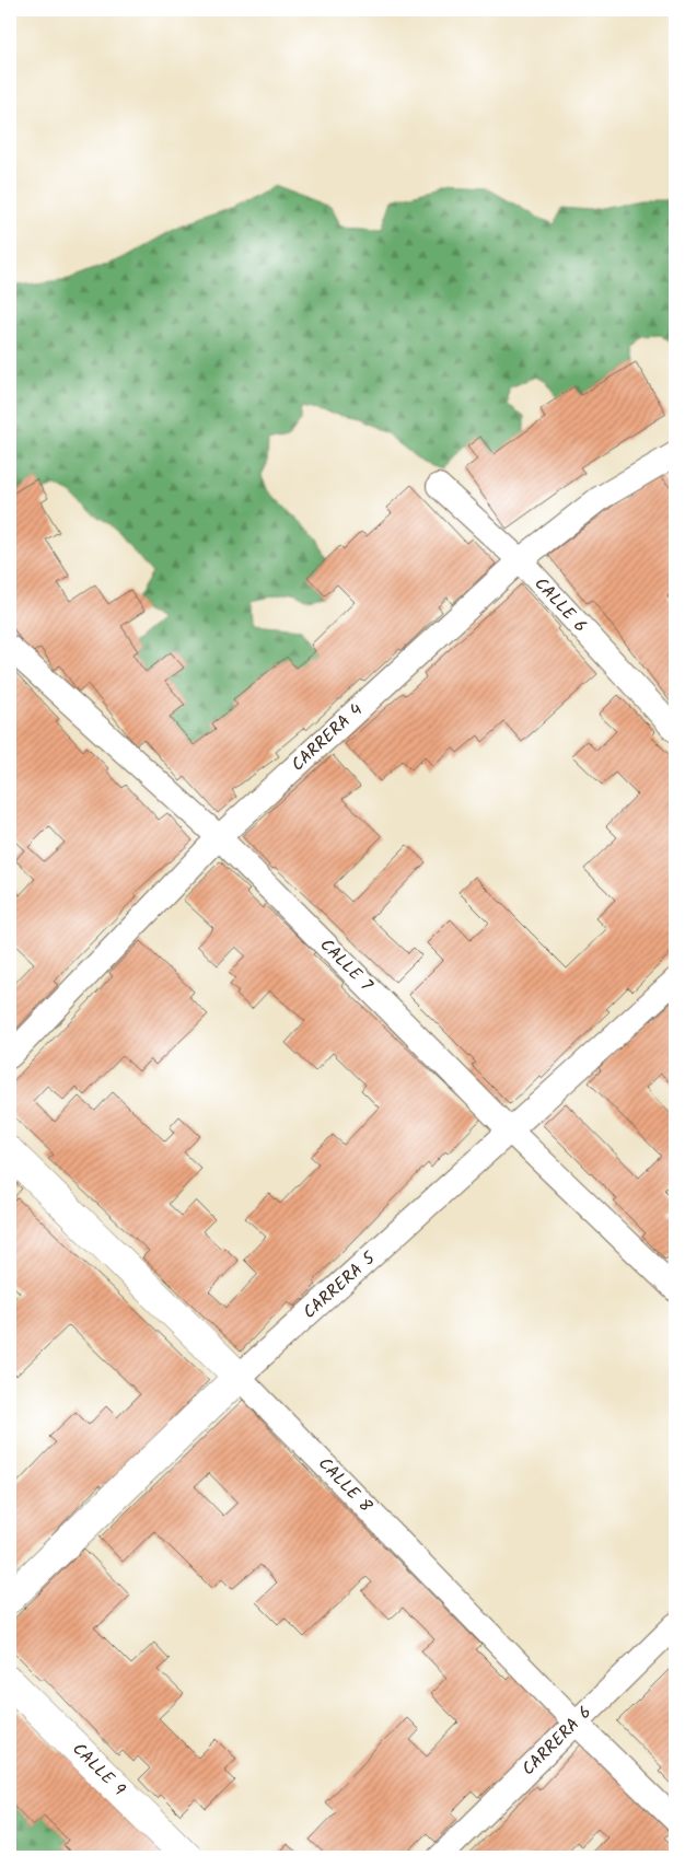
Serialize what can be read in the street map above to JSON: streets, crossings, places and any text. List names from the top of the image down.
{
  "streets": {
    "street": [
      "CALLE 6",
      "CARRERA 4",
      "CALLE 7",
      "CARRERA 5",
      "CALLE 8",
      "CARRERA 6",
      "CALLE 9"
    ]
  },
  "crossings": [
    ["CALLE 6", "CARRERA 4"],
    ["CARRERA 4", "CALLE 7"],
    ["CALLE 7", "CARRERA 5"],
    ["CARRERA 5", "CALLE 8"],
    ["CALLE 8", "CARRERA 6"]
  ]
}
